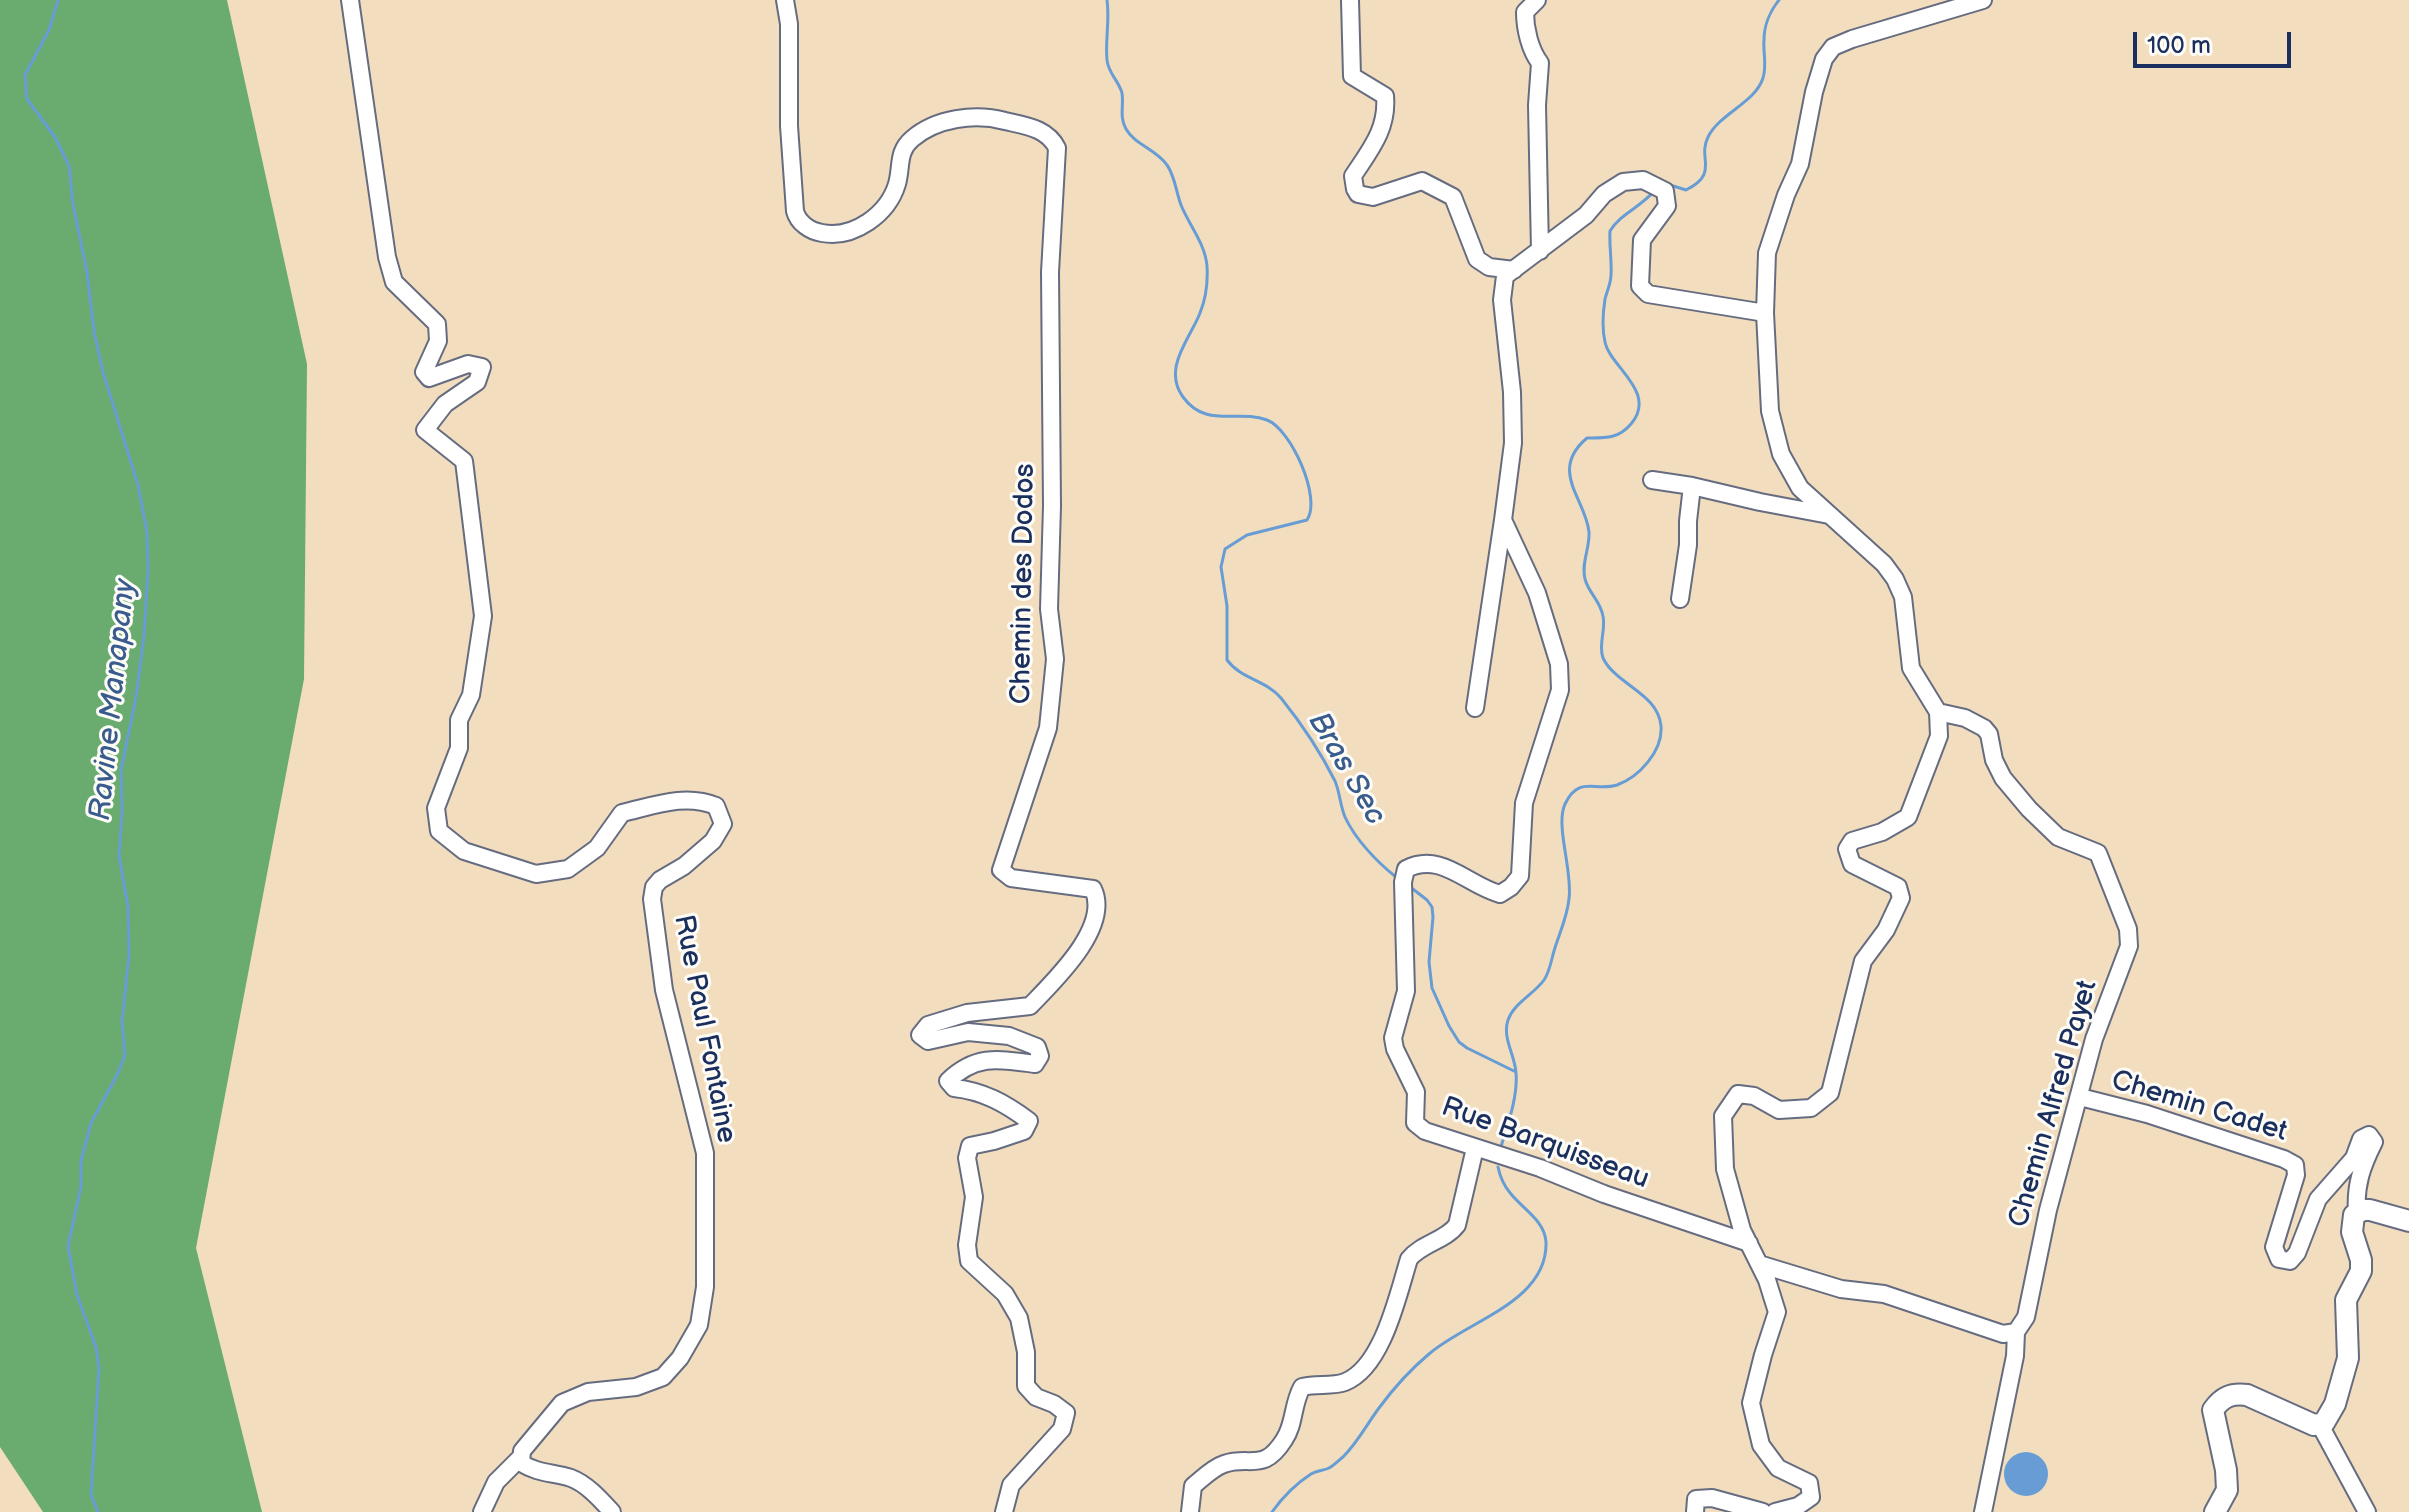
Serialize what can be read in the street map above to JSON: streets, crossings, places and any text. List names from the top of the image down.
{
  "streets": {
    "street": [
      "Chemin des Dodos",
      "Rue Paul Fontaine",
      "Chemin Alfred Payet",
      "Chemin Cadet",
      "Rue Barquisseau"
    ]
  },
  "crossings": [
    ["Chemin Alfred Payet", "Chemin Cadet"]
  ],
  "water": ["Ravine Manapany", "Bras Sec"],
  "scale_bar": "100 m"
}
